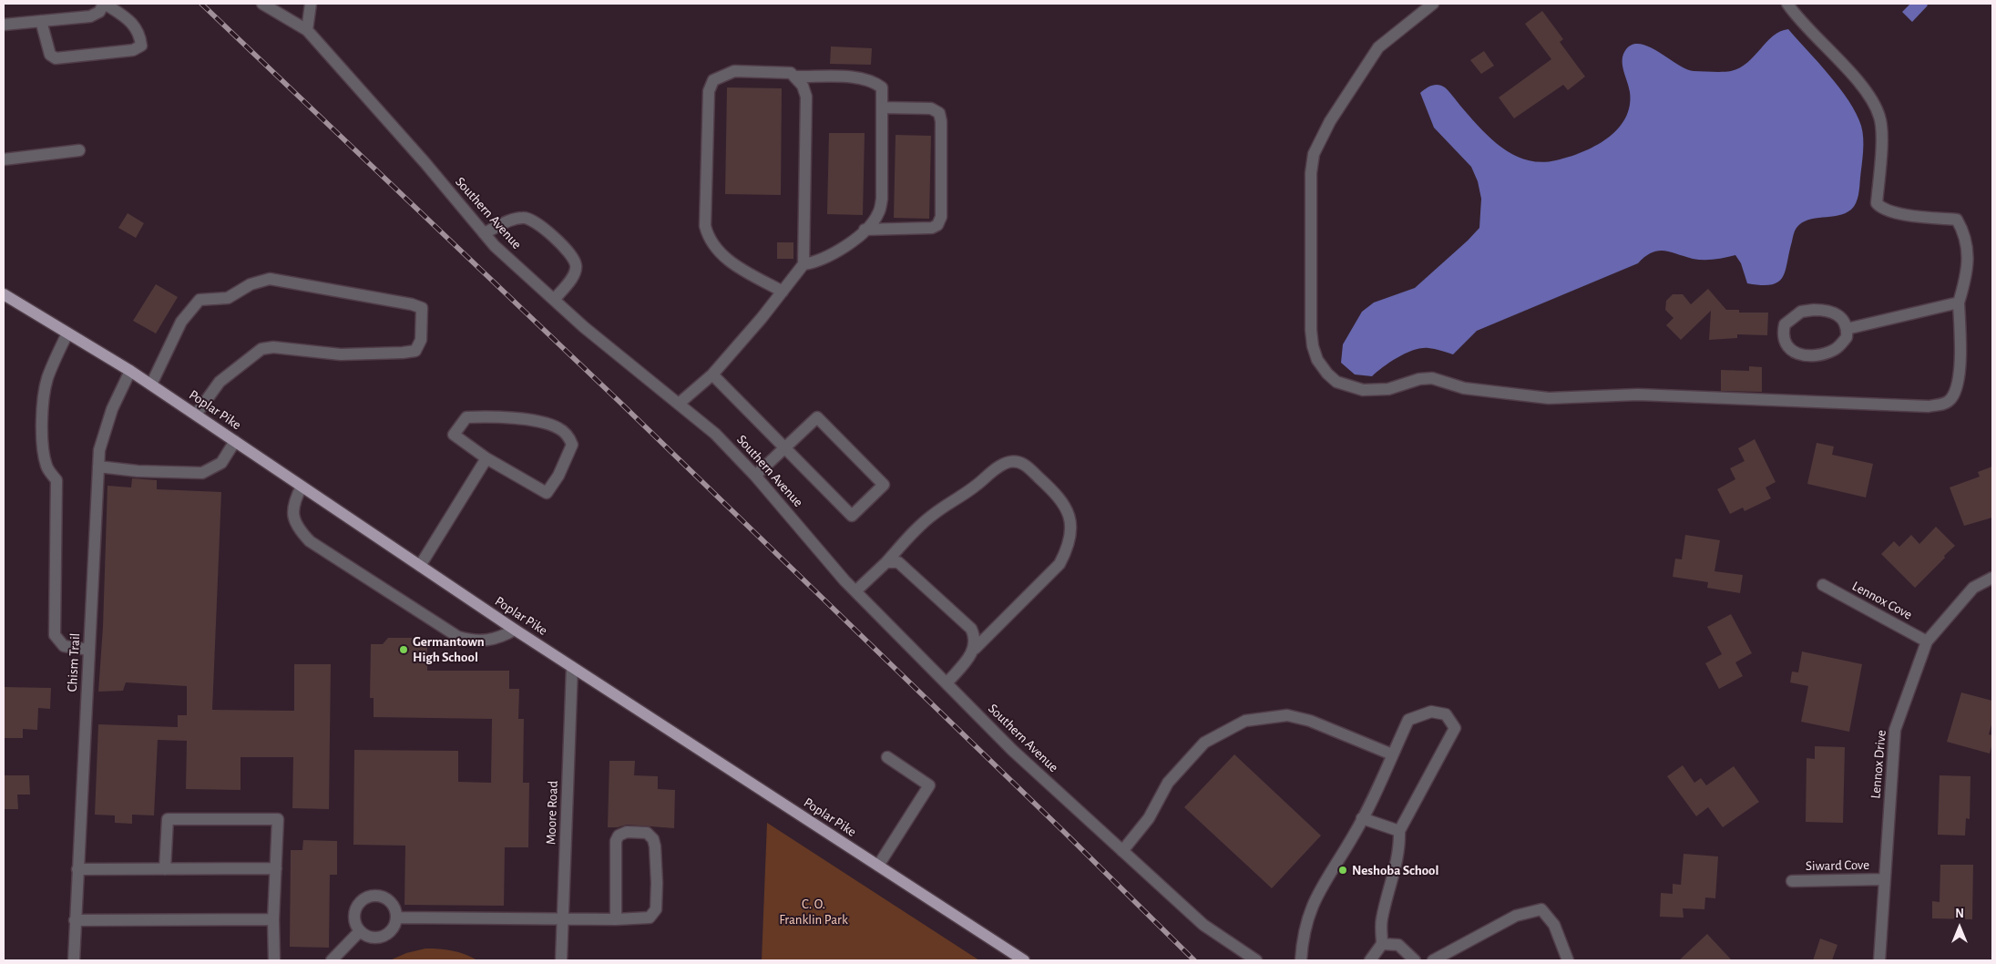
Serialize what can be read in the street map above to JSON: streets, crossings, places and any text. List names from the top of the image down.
{
  "streets": {
    "main road": ["Poplar Pike"],
    "street": [
      "Southern Avenue",
      "Lennox Cove",
      "Chism Trail",
      "Lennox Drive",
      "Moore Road",
      "Siward Cove"
    ]
  },
  "crossings": [
    ["Poplar Pike", "Chism Trail"],
    ["Poplar Pike", "Moore Road"],
    ["Lennox Cove", "Lennox Drive"],
    ["Lennox Drive", "Siward Cove"]
  ],
  "parks": ["C. O. Franklin Park"],
  "places": ["Germantown High School", "Neshoba School"],
  "north": "top"
}
